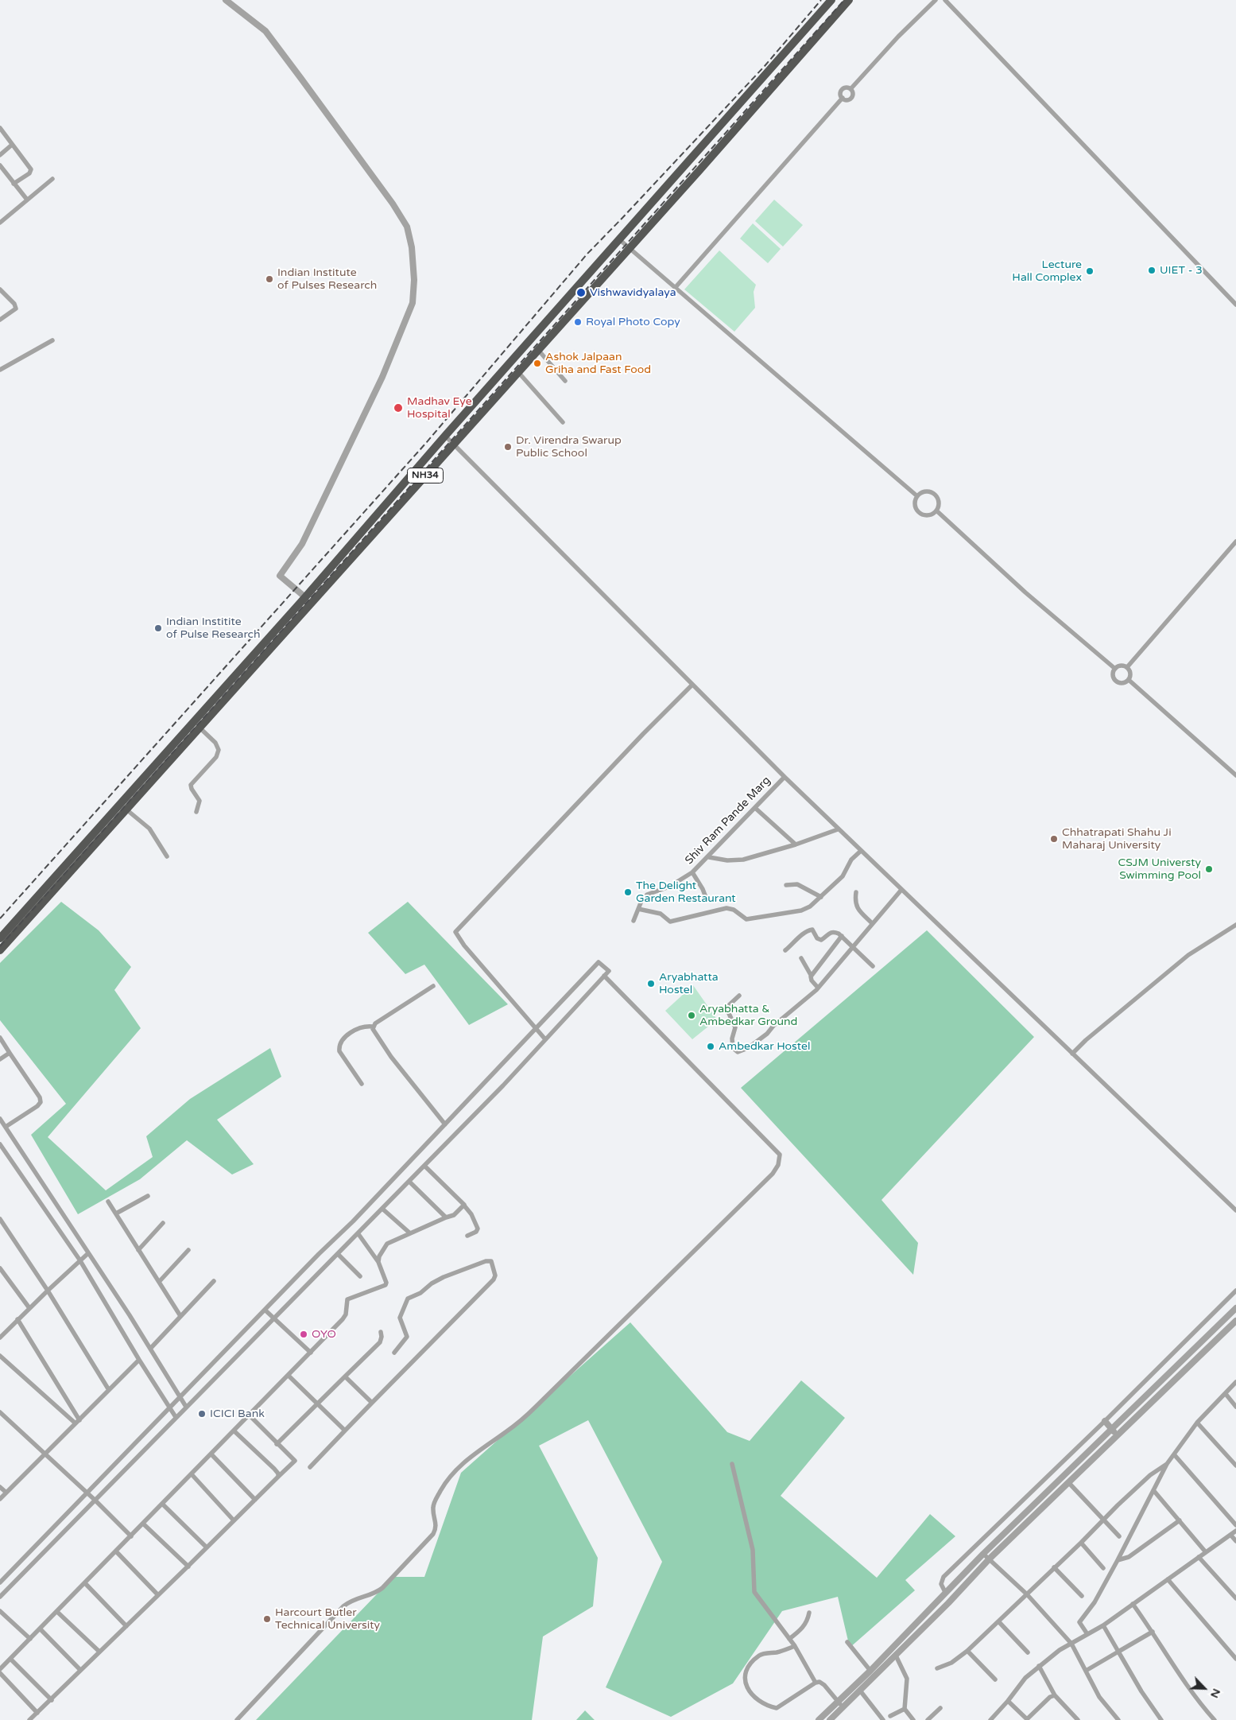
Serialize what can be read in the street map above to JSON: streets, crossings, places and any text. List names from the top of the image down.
{
  "streets": {
    "highway": ["NH34"],
    "street": ["Shiv Ram Pande Marg"]
  },
  "places": [
    "UIET - 3",
    "Lecture Hall Complex",
    "Indian Institute of Pulses Research",
    "Vishwavidyalaya",
    "Royal Photo Copy",
    "Ashok Jalpaan Griha and Fast Food",
    "Madhav Eye Hospital",
    "Dr. Virendra Swarup Public School",
    "Indian Institite of Pulse Research",
    "Chhatrapati Shahu Ji Maharaj University",
    "CSJM Universty Swimming Pool",
    "The Delight Garden Restaurant",
    "Aryabhatta Hostel",
    "Aryabhatta & Ambedkar Ground",
    "Ambedkar Hostel",
    "OYO",
    "ICICI Bank",
    "Harcourt Butler Technical University"
  ],
  "north": "bottom right"
}
